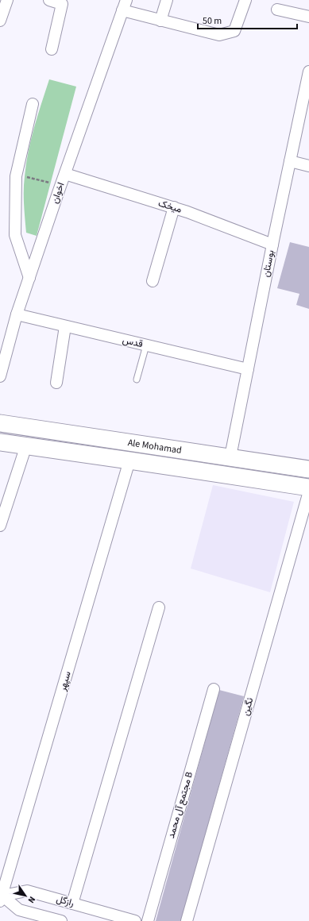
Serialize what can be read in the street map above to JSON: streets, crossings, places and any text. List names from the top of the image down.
{
  "streets": {
    "main road": ["Ale Mohamad"],
    "street": [
      "اخوان",
      "میخک",
      "بوستان",
      "قدس",
      "سپهر",
      "نگین",
      "مجتمع آل محمد B",
      "رازگل"
    ]
  },
  "crossings": [
    ["اخوان", "میخک"],
    ["اخوان", "قدس"],
    ["میخک", "بوستان"],
    ["بوستان", "قدس"],
    ["بوستان", "Ale Mohamad"],
    ["Ale Mohamad", "سپهر"],
    ["سپهر", "رازگل"]
  ],
  "scale_bar": "50 m",
  "north": "bottom right"
}
